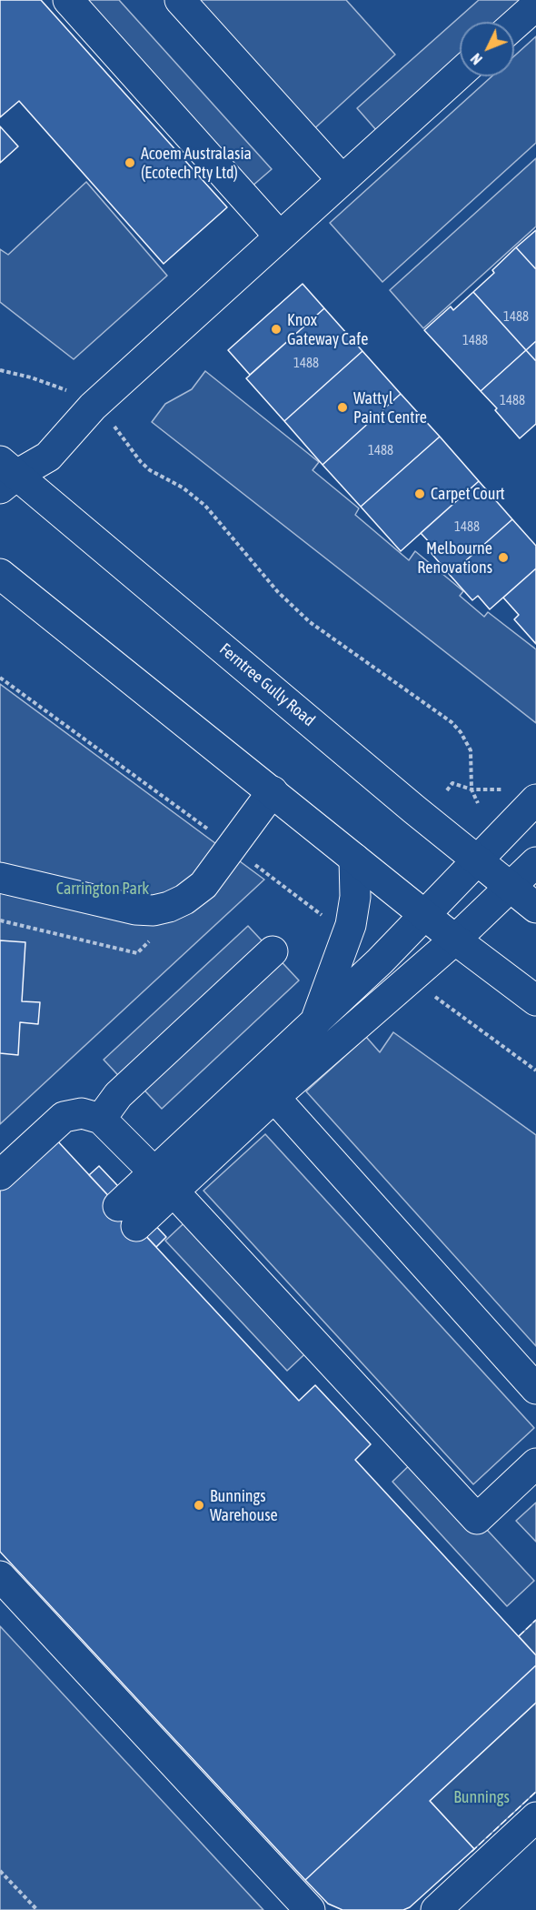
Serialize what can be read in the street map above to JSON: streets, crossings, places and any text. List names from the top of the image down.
{
  "streets": {
    "main road": ["Ferntree Gully Road"]
  },
  "parks": ["Carrington Park", "Bunnings"],
  "places": [
    "Acoem Australasia (Ecotech Pty Ltd)",
    "Knox Gateway Cafe",
    "Wattyl Paint Centre",
    "Carpet Court",
    "Melbourne Renovations",
    "Bunnings Warehouse"
  ],
  "house_numbers": [
    "1488",
    "1488",
    "1488",
    "1488",
    "1488",
    "1488"
  ],
  "north": "bottom left"
}
